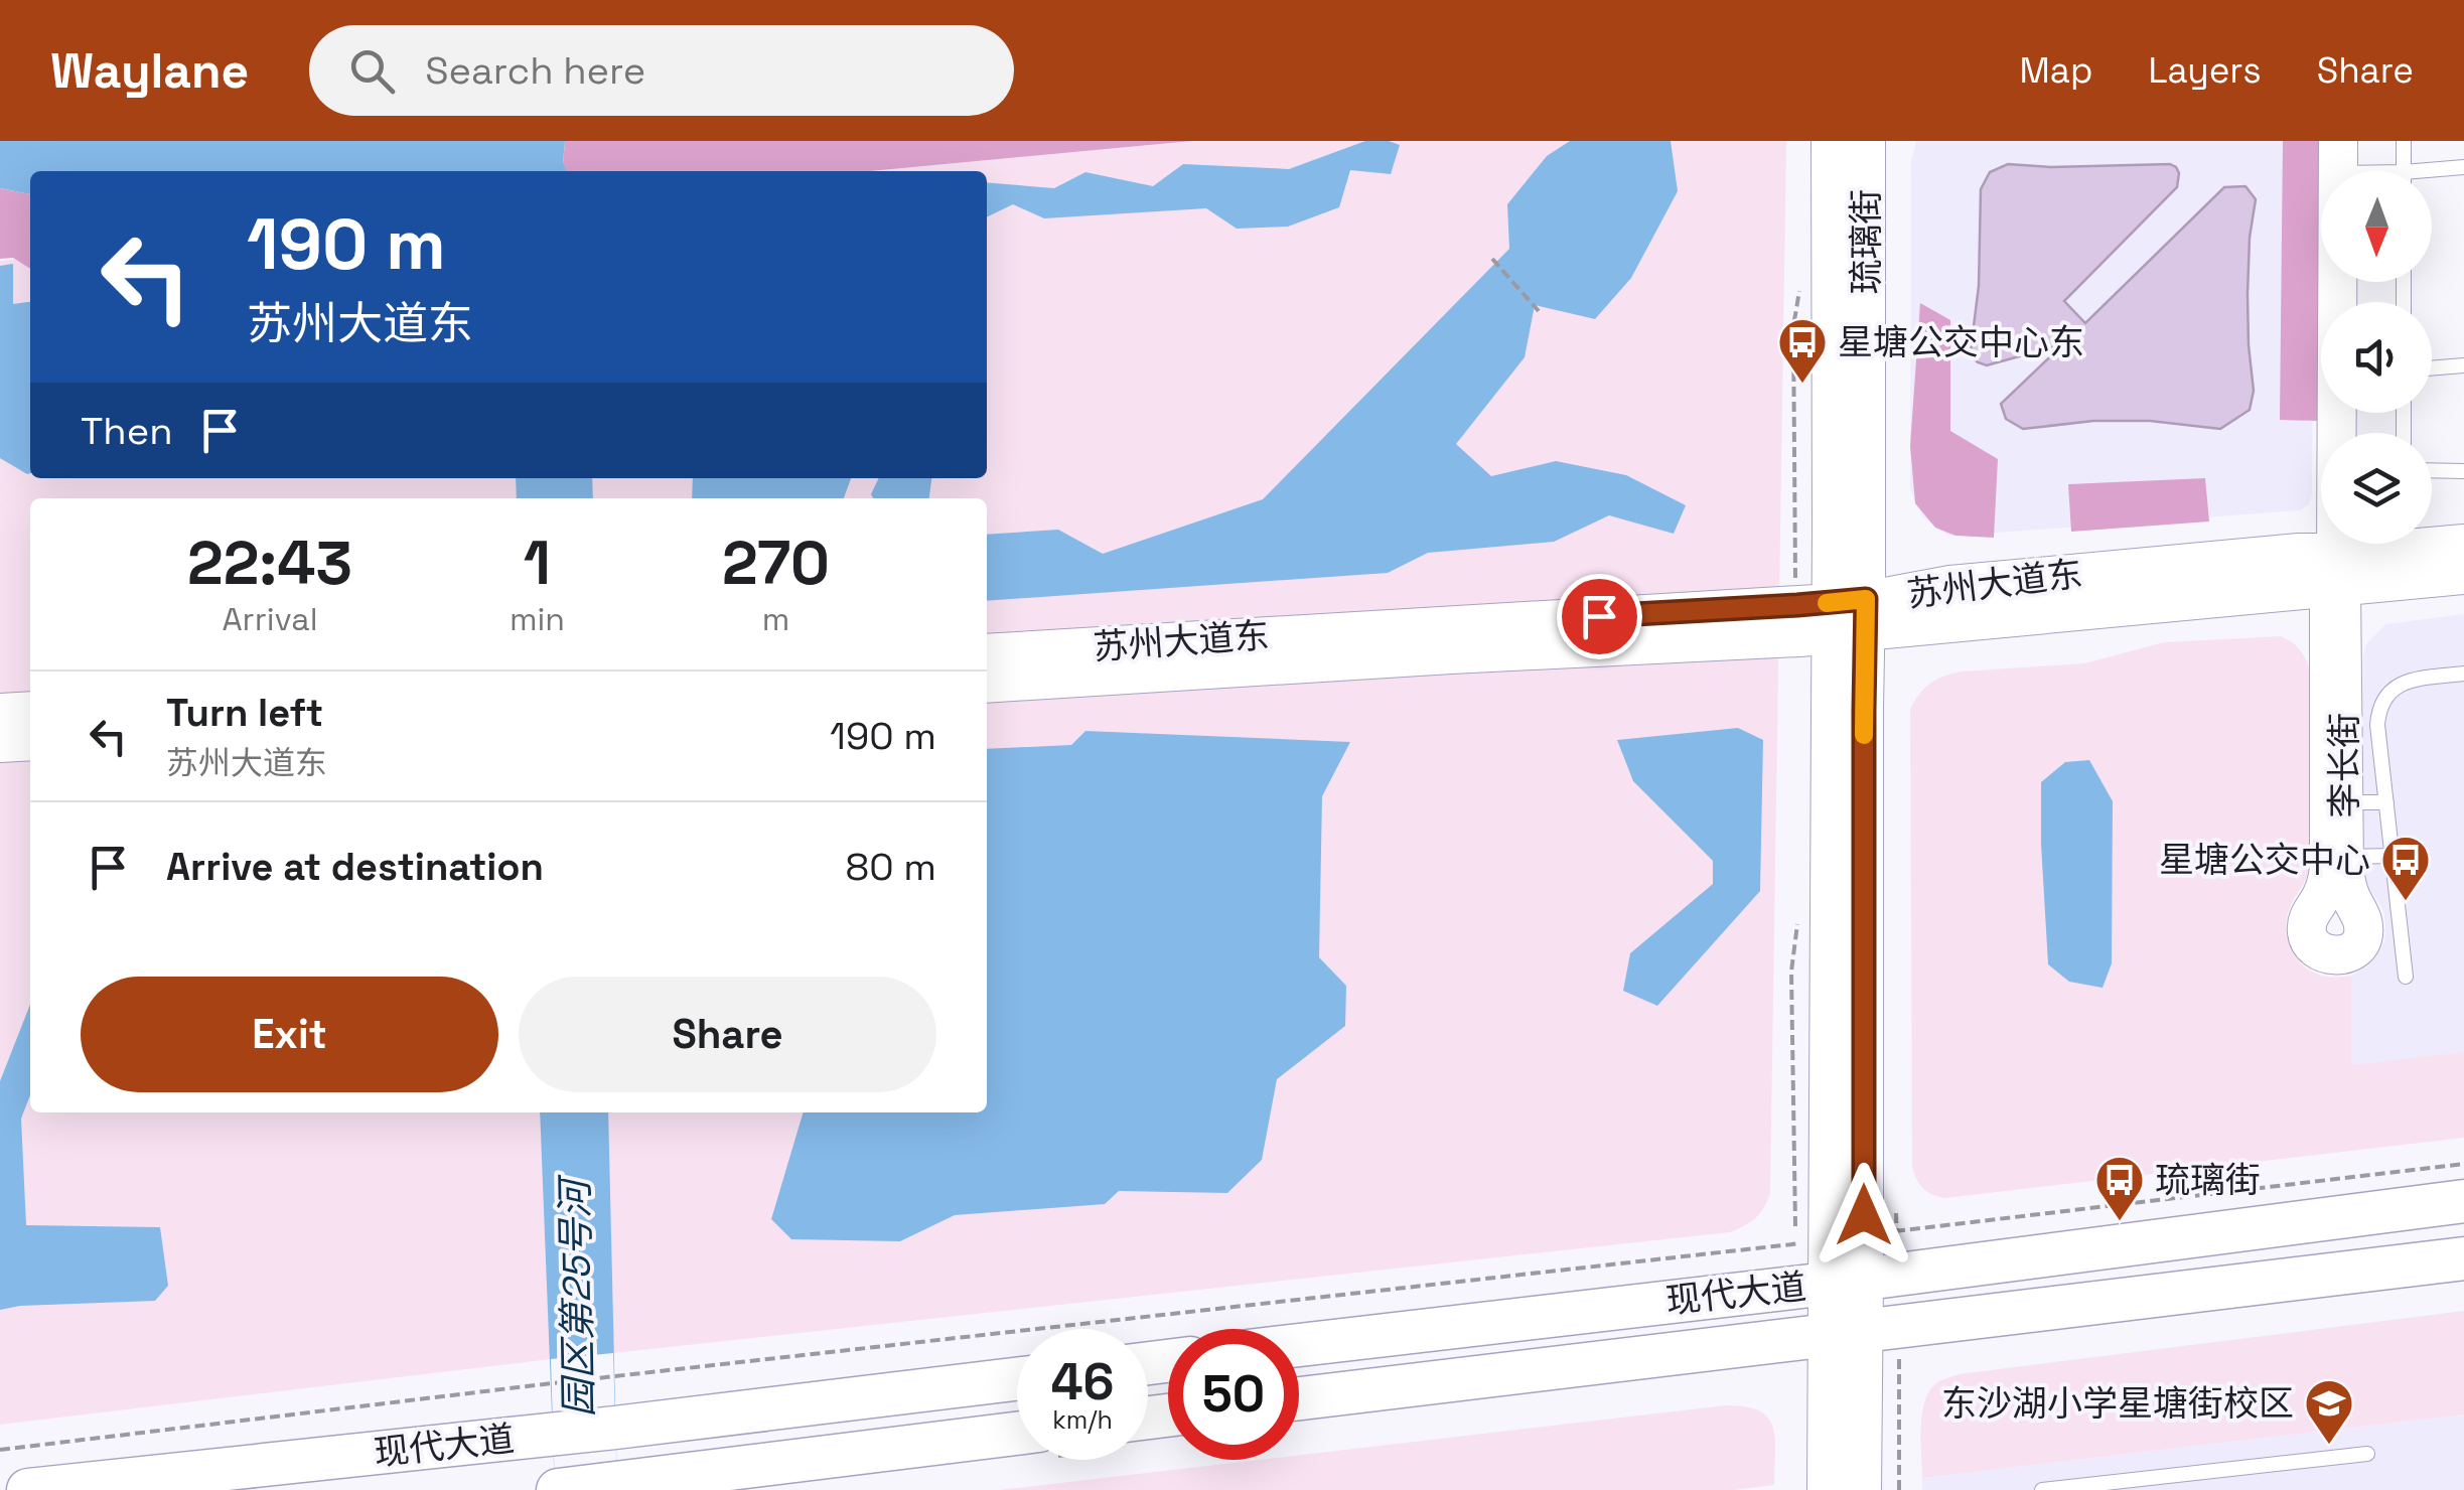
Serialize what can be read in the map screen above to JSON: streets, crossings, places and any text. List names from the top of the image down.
{
  "streets": {
    "main road": [
      "琉璃街",
      "苏州大道东",
      "李长街",
      "现代大道"
    ]
  },
  "crossings": [
    ["琉璃街", "苏州大道东"],
    ["琉璃街", "现代大道"],
    ["苏州大道东", "李长街"]
  ],
  "water": ["园区第25号河"],
  "places": {
    "bus stop": ["星塘公交中心东", "星塘公交中心", "琉璃街"],
    "school or university": ["东沙湖小学星塘街校区"]
  },
  "north": "bottom",
  "page": {
    "header": "Waylane",
    "search": "Search here",
    "nav": ["Map", "Layers", "Share"],
    "turn": ["190 m", "苏州大道东"],
    "then": "Then",
    "eta": [
      "22:43",
      "Arrival",
      "1",
      "min",
      "270",
      "m"
    ],
    "list": [
      {
        "name": "Turn left",
        "note": "苏州大道东",
        "value": "190 m"
      },
      {
        "name": "Arrive at destination",
        "value": "80 m"
      }
    ],
    "buttons": ["Exit", "Share"],
    "speed": "46 km/h",
    "limit": "50"
  }
}
